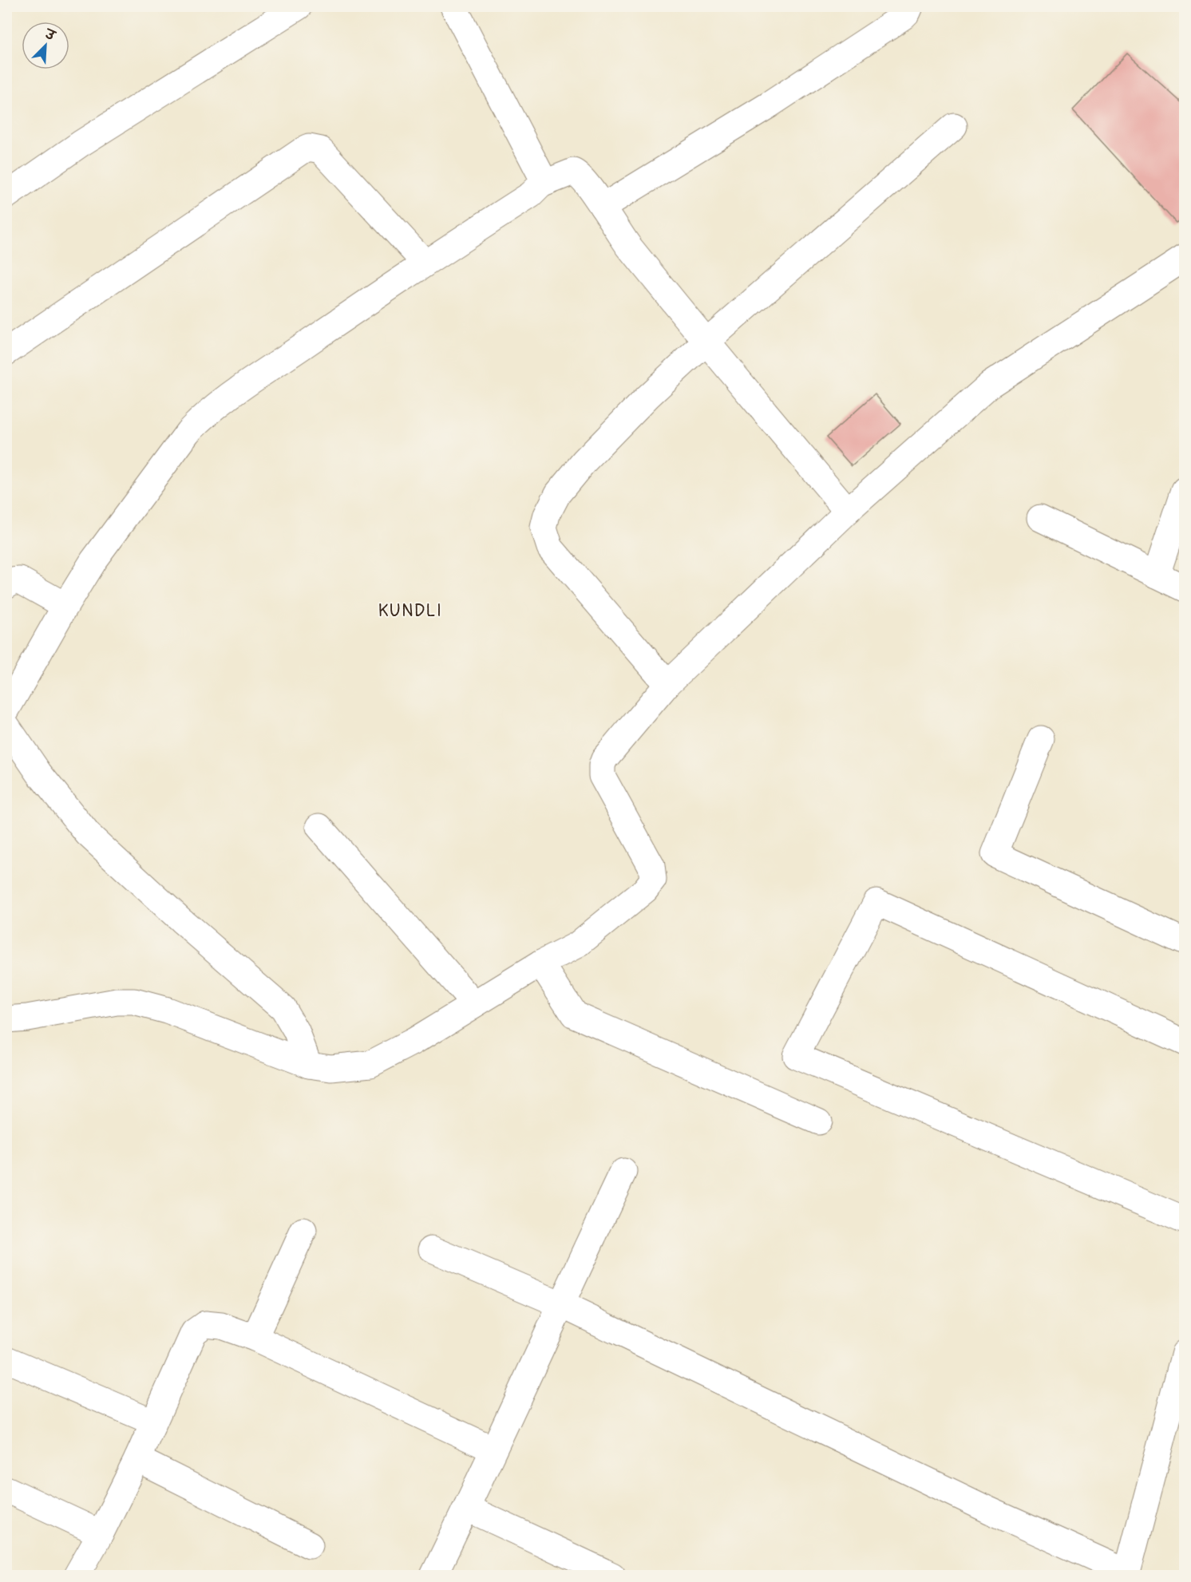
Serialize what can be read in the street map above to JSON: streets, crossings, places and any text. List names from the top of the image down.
{
  "districts": ["KUNDLI"],
  "north": "top right"
}
